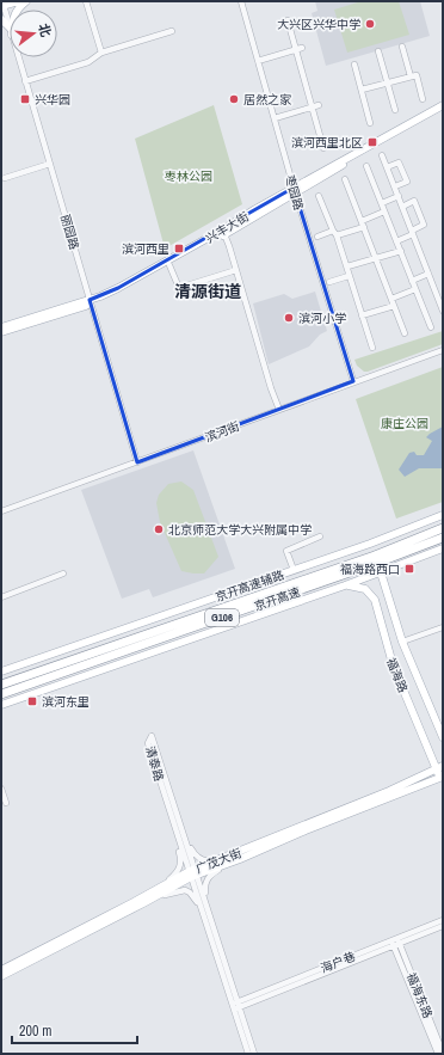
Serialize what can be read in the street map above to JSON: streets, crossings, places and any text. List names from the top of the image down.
{
  "streets": {
    "highway": ["京开高速", "G106"],
    "main road": [
      "兴丰大街",
      "京开高速辅路",
      "福海路",
      "广茂大街"
    ],
    "street": [
      "枣园路",
      "丽园路",
      "滨河街",
      "清泰路",
      "海户巷",
      "福海东路"
    ]
  },
  "crossings": [
    ["枣园路", "兴丰大街"],
    ["枣园路", "滨河街"],
    ["兴丰大街", "丽园路"],
    ["丽园路", "滨河街"],
    ["福海路", "广茂大街"],
    ["清泰路", "广茂大街"],
    ["清泰路", "海户巷"],
    ["海户巷", "福海东路"]
  ],
  "districts": ["清源街道"],
  "parks": ["枣林公园", "康庄公园"],
  "places": {
    "other": [
      "大兴区兴华中学",
      "居然之家",
      "滨河小学",
      "北京师范大学大兴附属中学"
    ],
    "transit": [
      "兴华园",
      "滨河西里北区",
      "滨河西里",
      "福海路西口",
      "滨河东里"
    ]
  },
  "scale_bar": "200 m",
  "north": "right"
}
